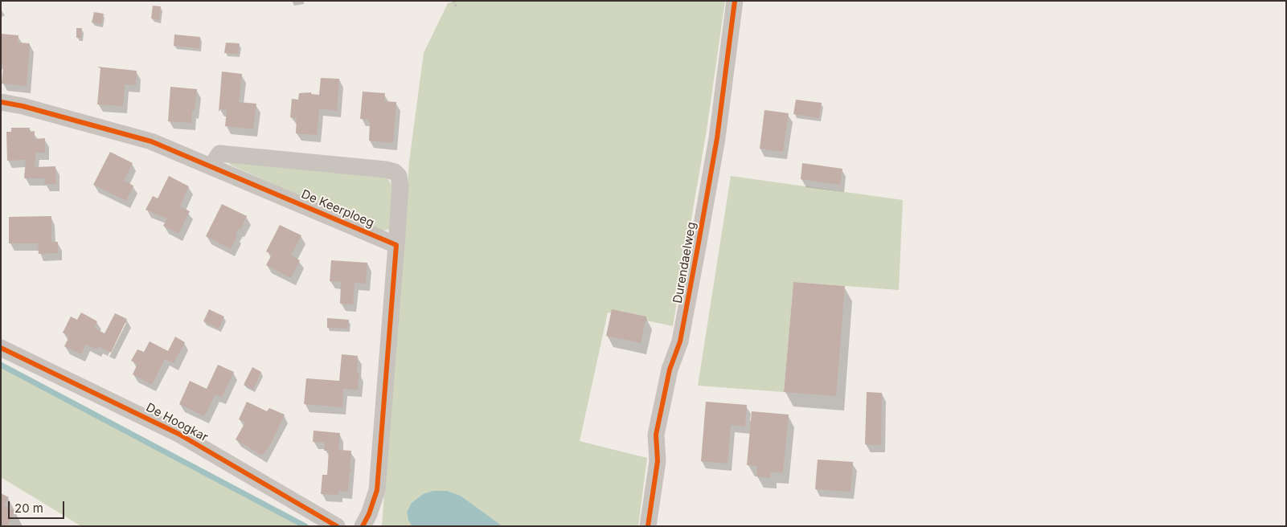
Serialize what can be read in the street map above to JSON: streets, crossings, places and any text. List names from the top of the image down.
{
  "streets": {
    "street": ["De Keerploeg", "Durendaelweg", "De Hoogkar"]
  },
  "scale_bar": "20 m"
}
